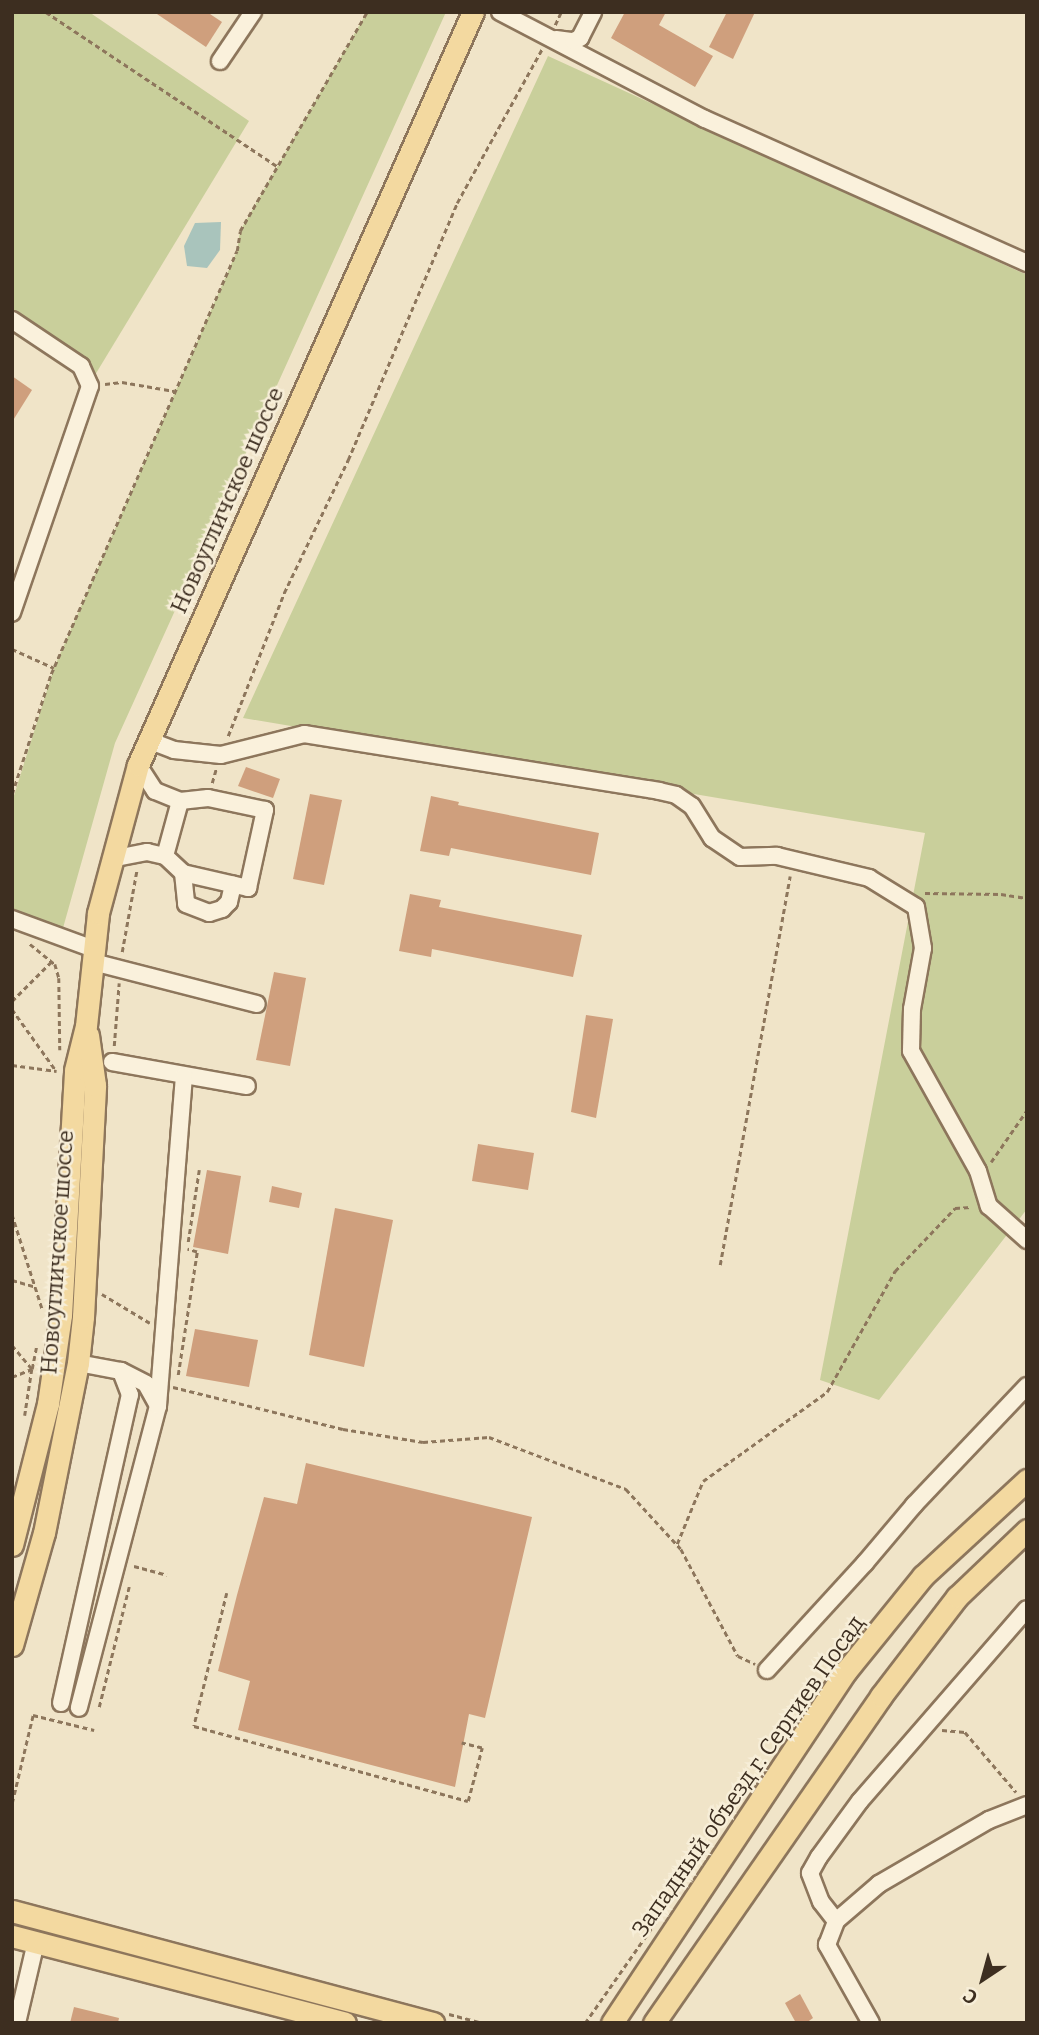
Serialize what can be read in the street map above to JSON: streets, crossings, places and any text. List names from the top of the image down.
{
  "streets": {
    "main road": ["Новоугличское шоссе", "Западный объезд г. Сергиев Посад"]
  },
  "north": "bottom left"
}
